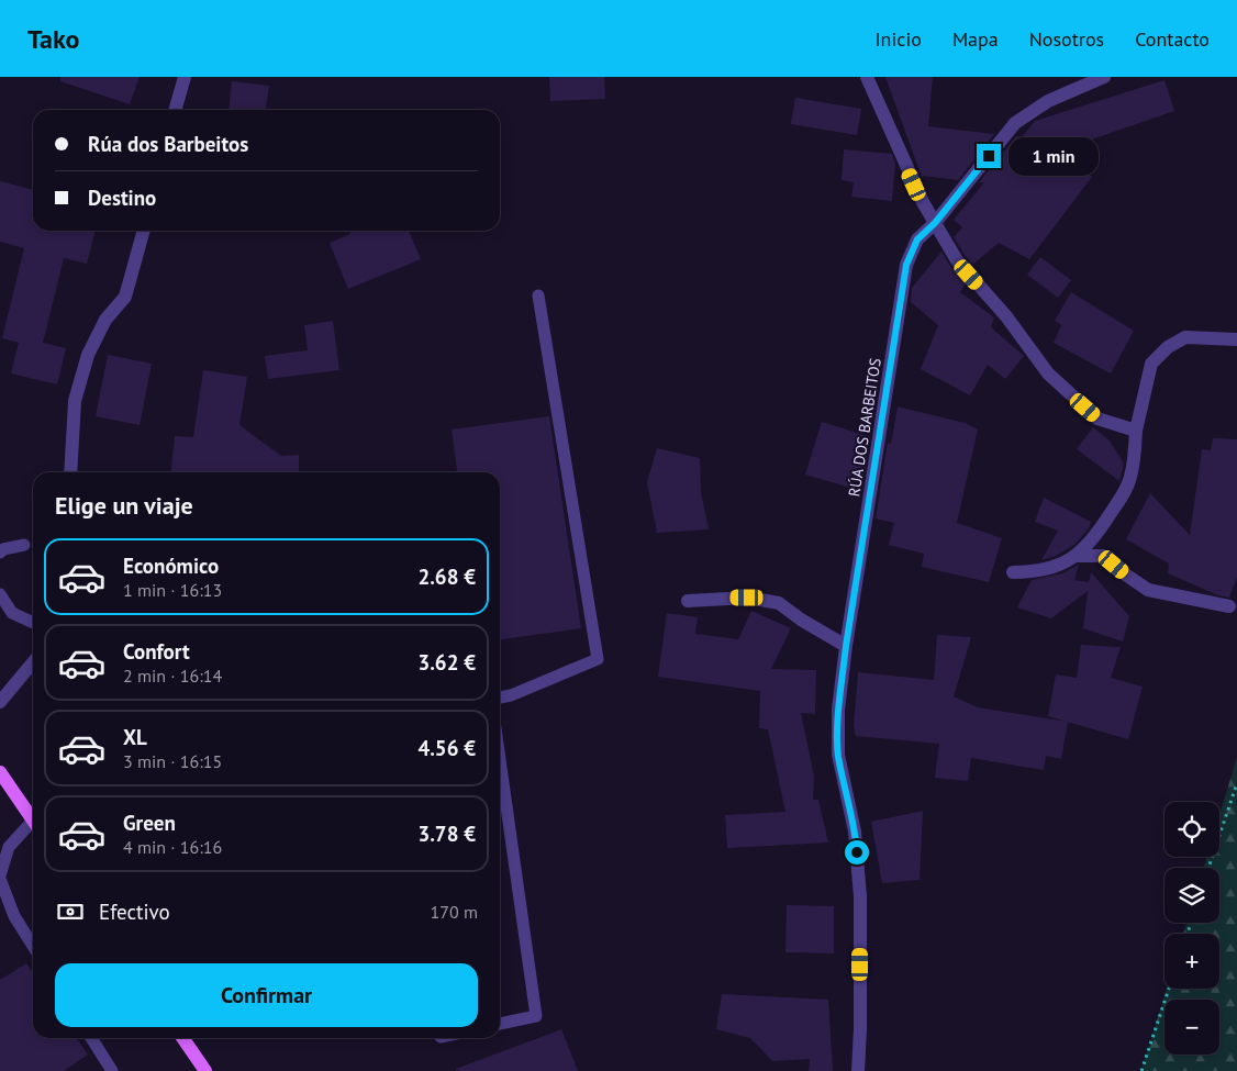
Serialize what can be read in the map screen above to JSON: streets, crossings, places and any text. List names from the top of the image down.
{
  "streets": {
    "street": ["RÚA DOS BARBEITOS"]
  },
  "page": {
    "header": "Tako",
    "nav": [
      "Inicio",
      "Mapa",
      "Nosotros",
      "Contacto"
    ],
    "banner": ["Rúa dos Barbeitos", "Destino"],
    "bubble": "1 min",
    "heading": "Elige un viaje",
    "list": [
      {
        "name": "Económico",
        "note": "1 min · 16:13",
        "value": "2.68 €"
      },
      {
        "name": "Confort",
        "note": "2 min · 16:14",
        "value": "3.62 €"
      },
      {
        "name": "XL",
        "note": "3 min · 16:15",
        "value": "4.56 €"
      },
      {
        "name": "Green",
        "note": "4 min · 16:16",
        "value": "3.78 €"
      }
    ],
    "map_buttons": ["+", "−"],
    "pay": ["Efectivo", "170 m"],
    "buttons": "Confirmar"
  }
}
